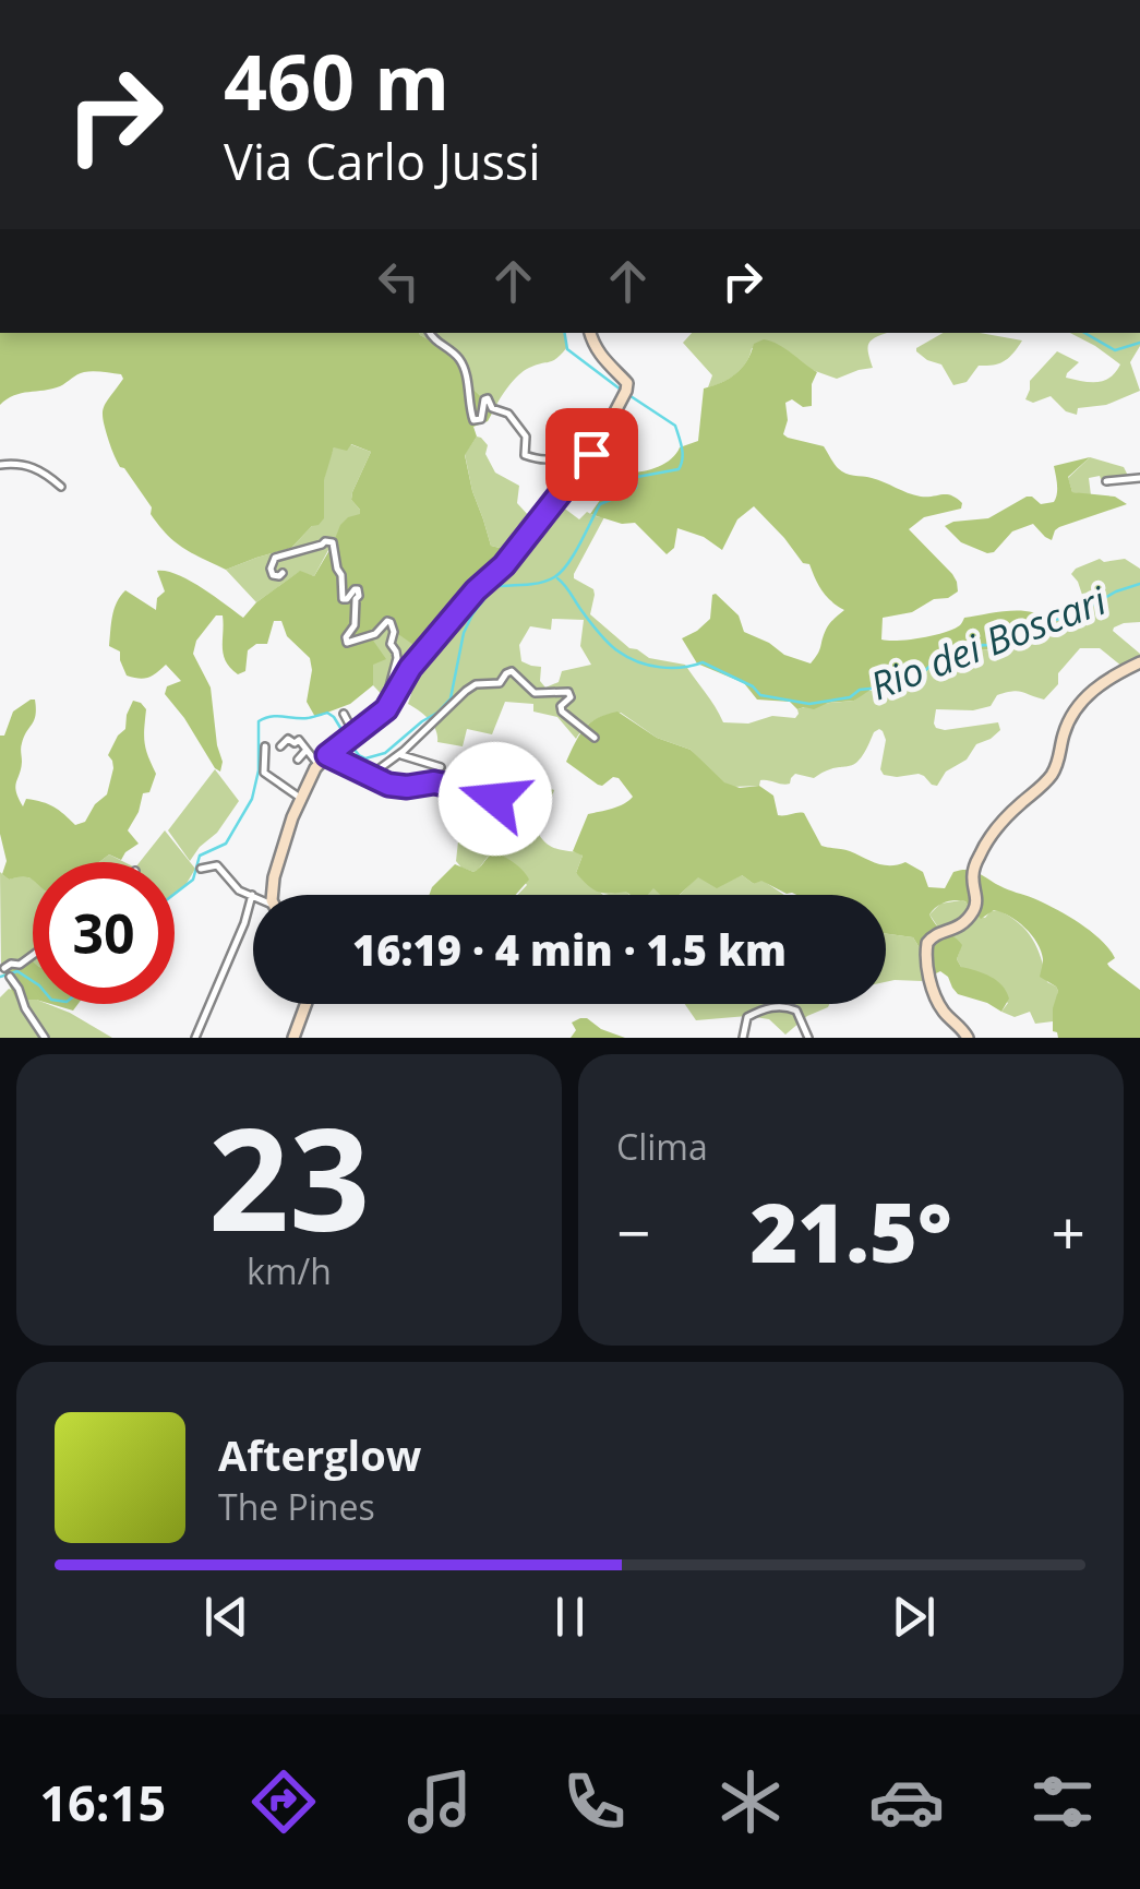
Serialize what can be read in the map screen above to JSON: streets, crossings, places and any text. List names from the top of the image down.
{
  "water": ["Rio dei Boscari"],
  "page": {
    "turn": ["460 m", "Via Carlo Jussi"],
    "limit": "30",
    "trip": "16:19 · 4 min · 1.5 km",
    "tile": [
      ["23", "km/h"],
      "Clima"
    ],
    "heat": ["−", "21.5°", "+"],
    "song": ["Afterglow", "The Pines"],
    "tabs": "16:15"
  }
}
